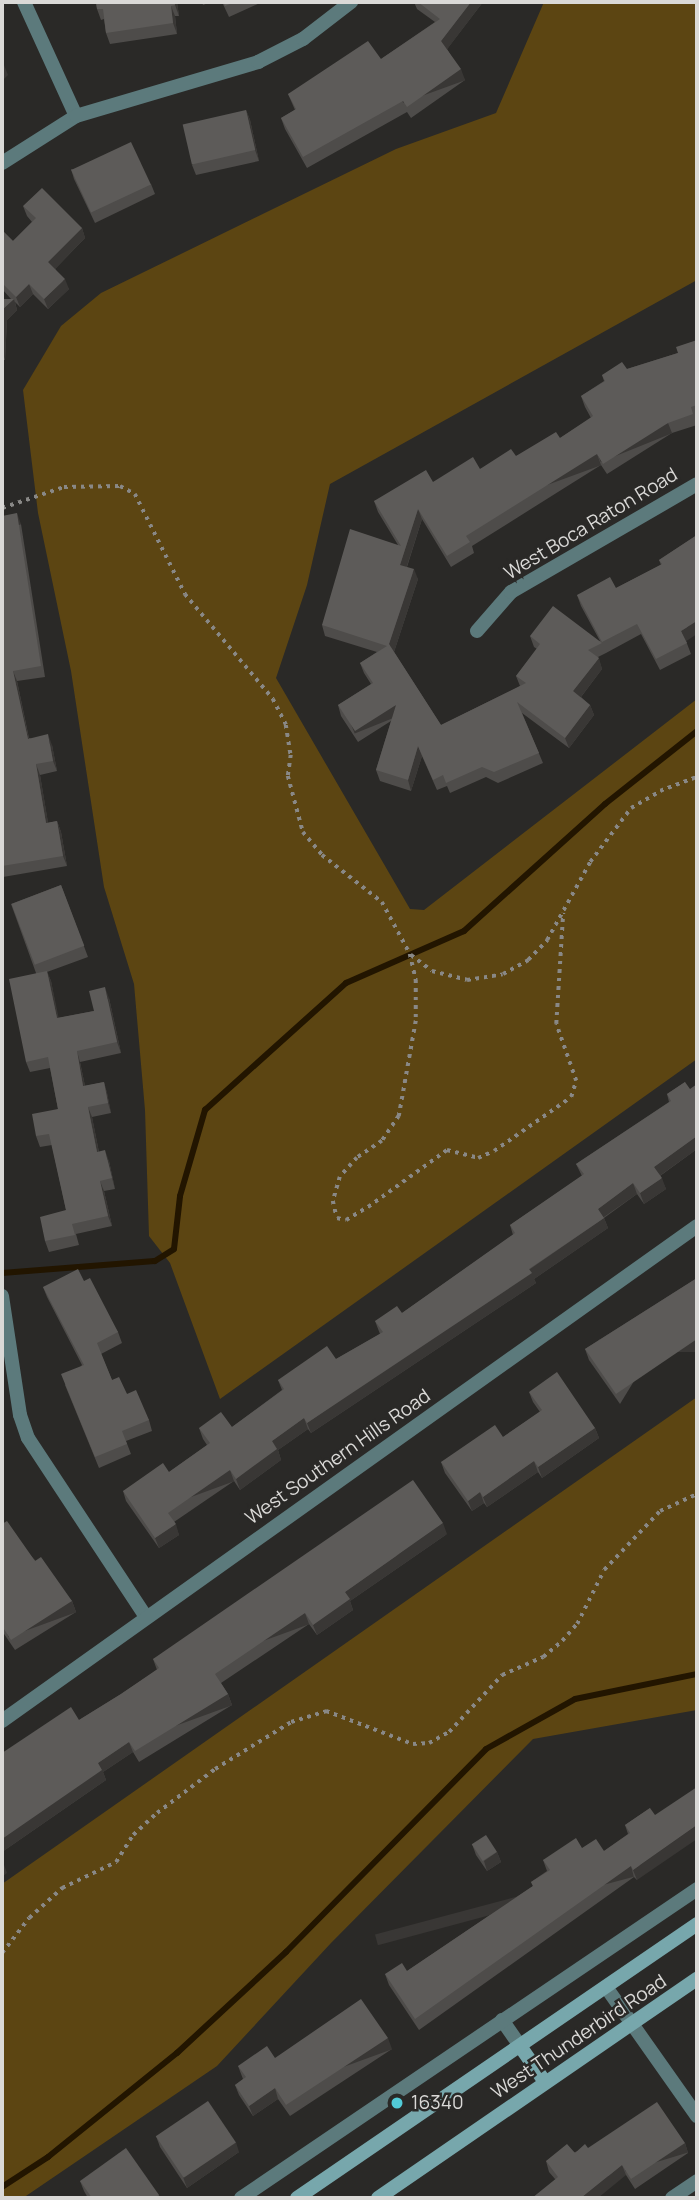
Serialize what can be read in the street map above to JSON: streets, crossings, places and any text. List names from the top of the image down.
{
  "streets": {
    "main road": ["West Thunderbird Road"],
    "street": ["West Boca Raton Road", "West Southern Hills Road"]
  },
  "places": ["16340"]
}
